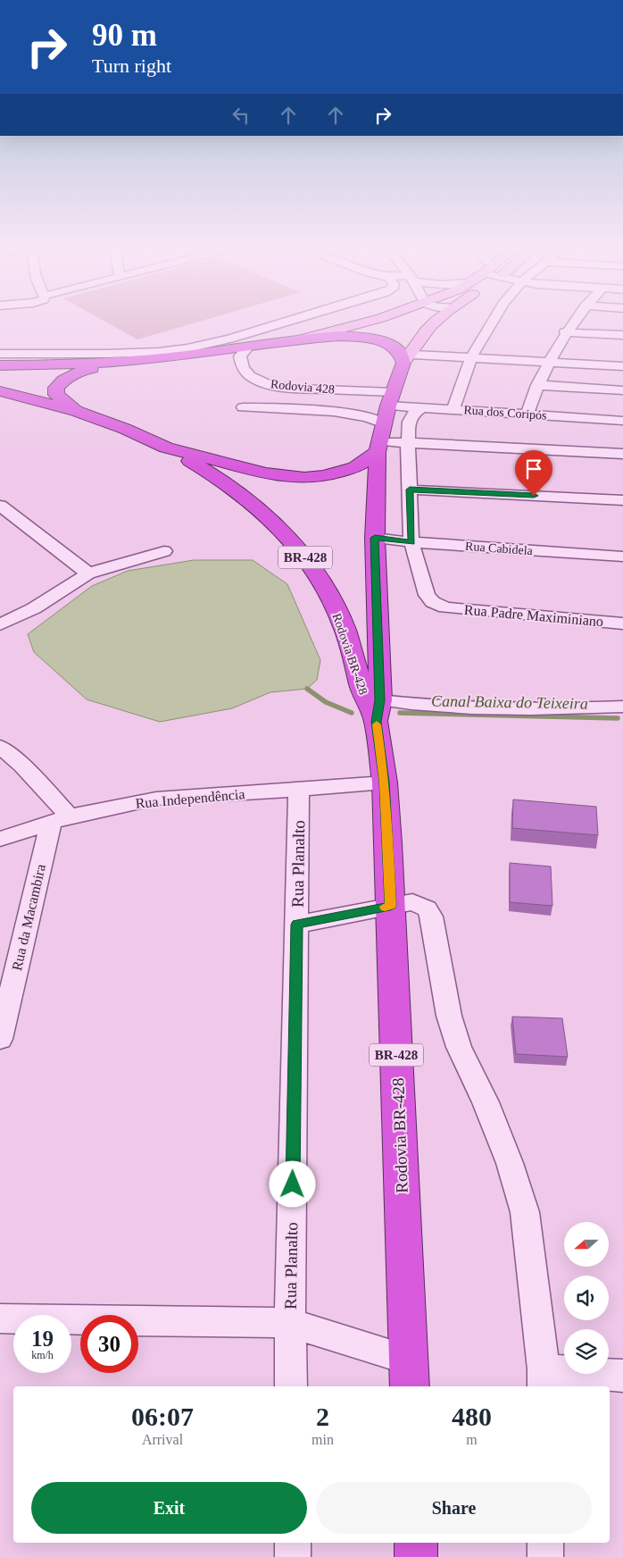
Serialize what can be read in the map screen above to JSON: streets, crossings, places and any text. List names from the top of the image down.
{
  "streets": {
    "highway": ["BR-428", "Rodovia BR-428"],
    "street": [
      "Rodovia 428",
      "Rua dos Coripós",
      "Rua Cabidela",
      "Rua Padre Maximiniano",
      "Rua Independência",
      "Rua Planalto",
      "Rua da Macambira"
    ]
  },
  "crossings": [
    ["Rodovia 428", "Rua dos Coripós"],
    ["Rodovia 428", "Rodovia BR-428"],
    ["Rua dos Coripós", "Rodovia BR-428"],
    ["Rua Cabidela", "Rua Padre Maximiniano"],
    ["Rua Cabidela", "Rodovia BR-428"],
    ["BR-428", "Rodovia BR-428"],
    ["Rodovia BR-428", "Rua Independência"],
    ["Rodovia BR-428", "Rua Planalto"],
    ["Rua Independência", "Rua Planalto"],
    ["Rua Independência", "Rua da Macambira"]
  ],
  "water": ["Canal Baixa do Teixeira"],
  "north": "left",
  "page": {
    "turn": ["90 m", "Turn right"],
    "speed": "19 km/h",
    "limit": "30",
    "eta": [
      "06:07",
      "Arrival",
      "2",
      "min",
      "480",
      "m"
    ],
    "buttons": ["Exit", "Share"]
  }
}
